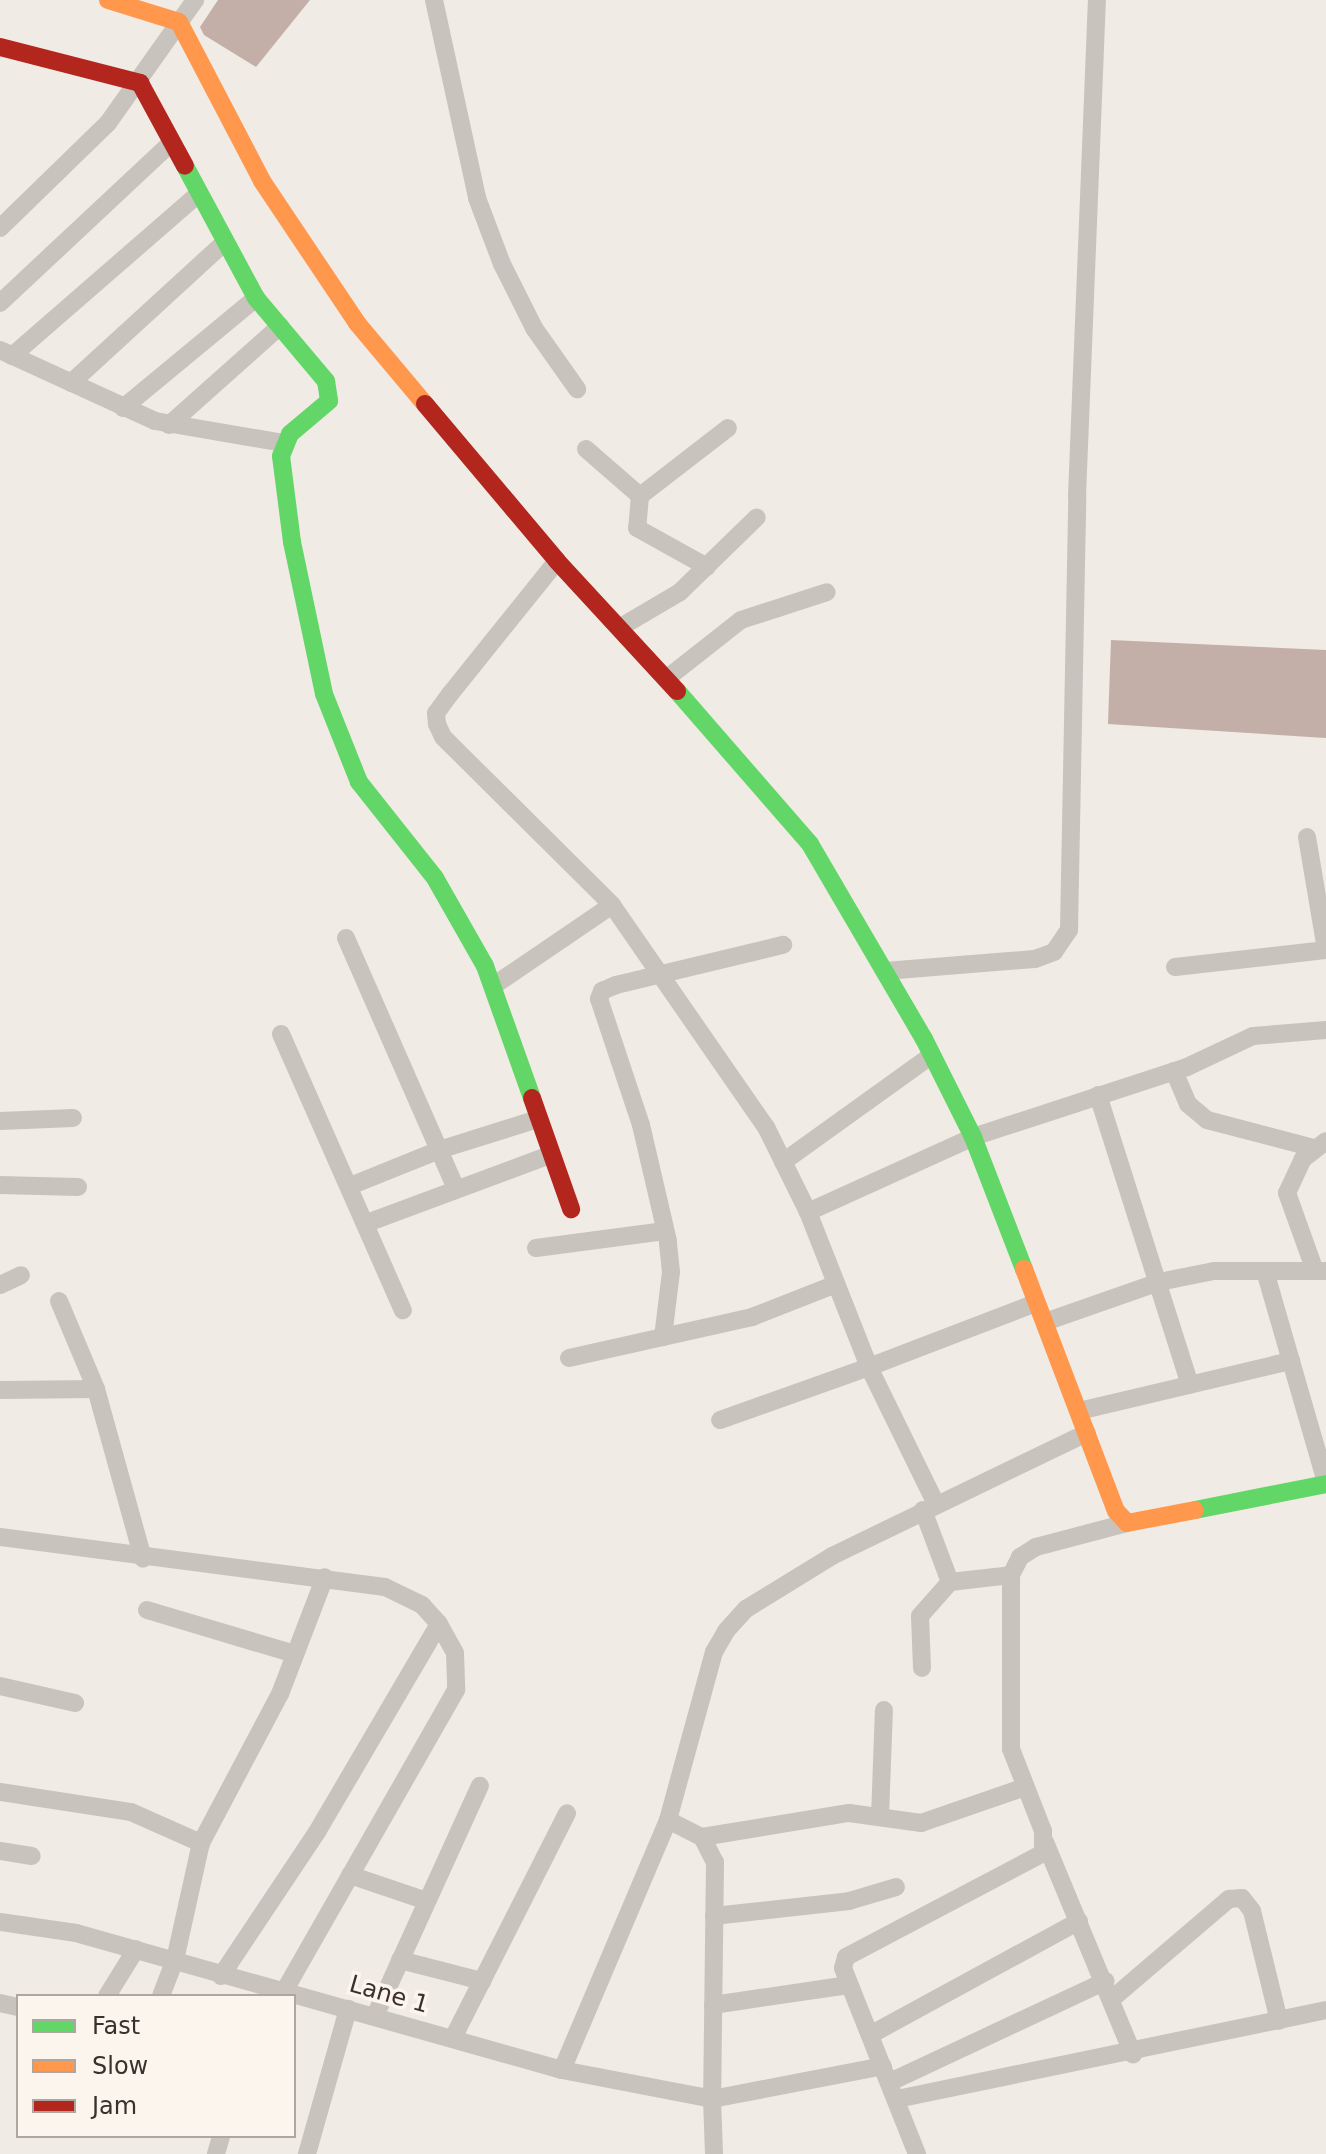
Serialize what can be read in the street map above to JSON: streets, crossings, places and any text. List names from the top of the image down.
{
  "streets": {
    "street": ["Lane 1"]
  },
  "legend": ["Fast", "Slow", "Jam"]
}
